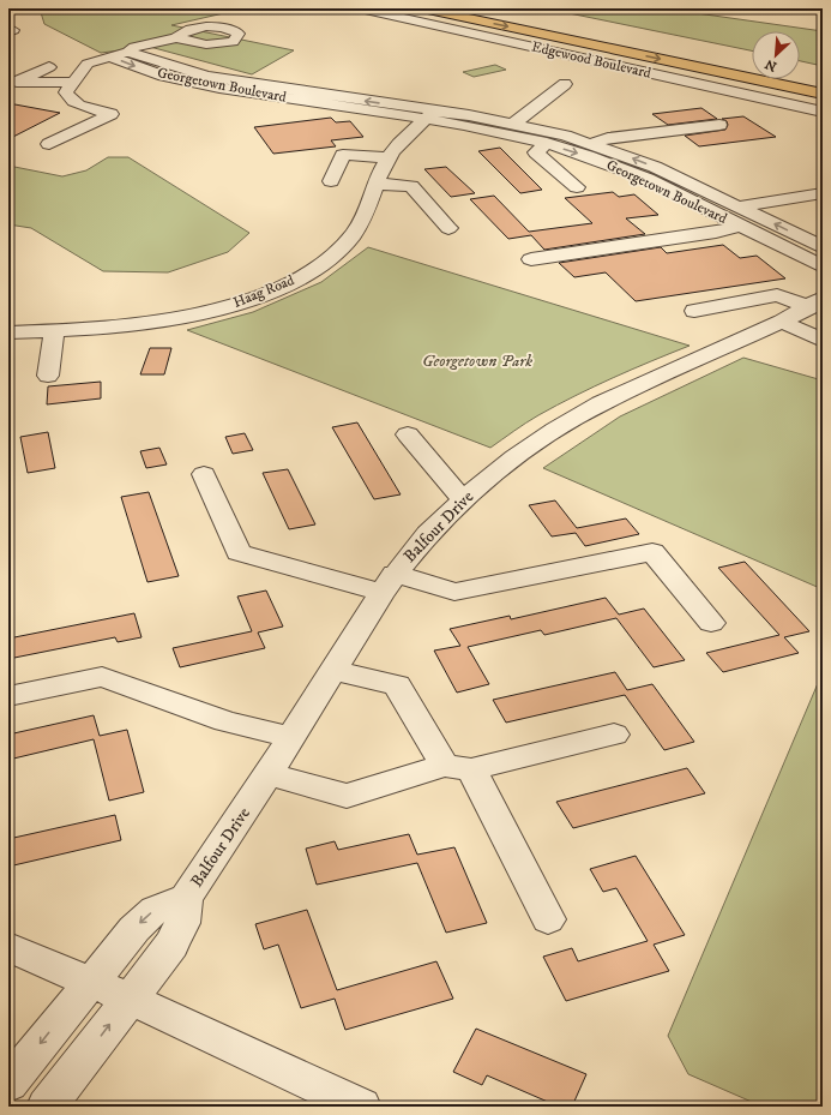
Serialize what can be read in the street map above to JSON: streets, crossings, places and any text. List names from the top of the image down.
{
  "streets": {
    "street": [
      "Edgewood Boulevard",
      "Georgetown Boulevard",
      "Haag Road",
      "Balfour Drive"
    ]
  },
  "crossings": [
    ["Georgetown Boulevard", "Haag Road"]
  ],
  "parks": ["Georgetown Park"],
  "north": "bottom left"
}
